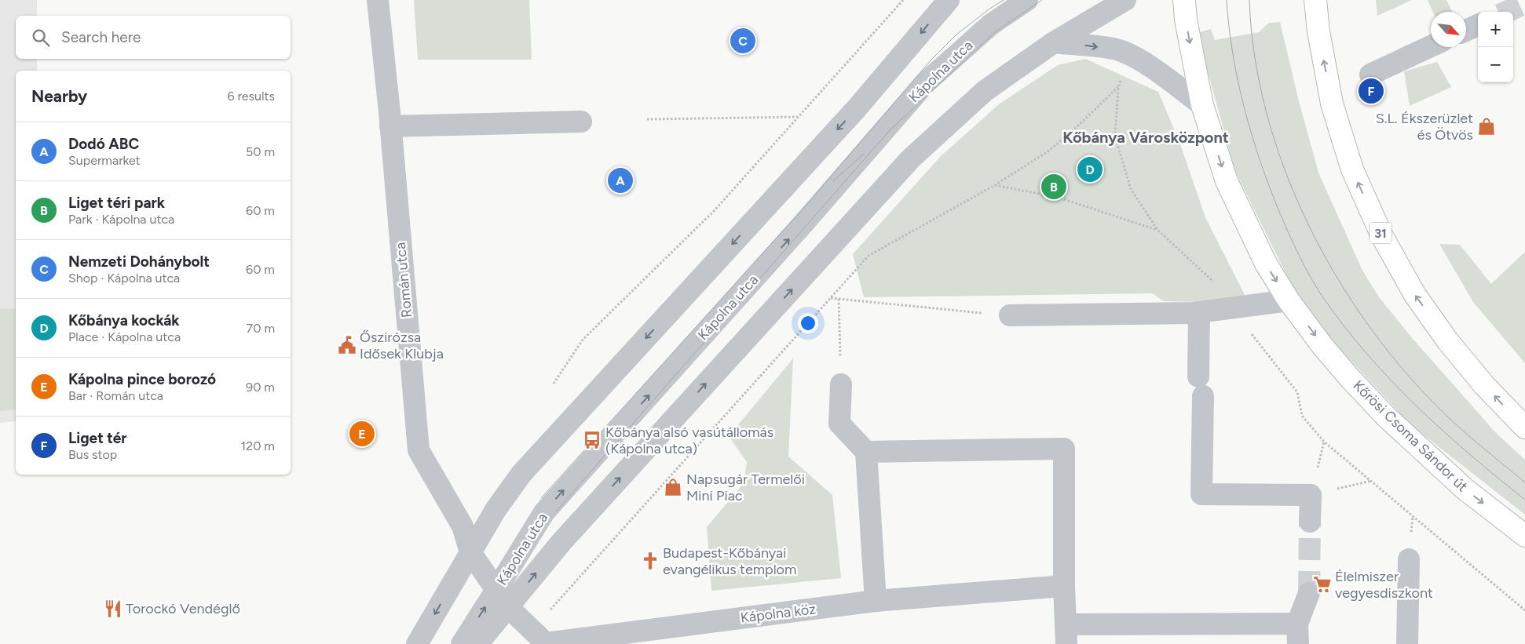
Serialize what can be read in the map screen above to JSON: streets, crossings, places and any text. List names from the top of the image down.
{
  "streets": {
    "main road": ["31", "Kőrösi Csoma Sándor út"],
    "street": ["Kápolna utca", "Román utca", "Kápolna köz"]
  },
  "crossings": [
    ["Kápolna utca", "Román utca"]
  ],
  "districts": ["Kőbánya Városközpont"],
  "places": {
    "shop": ["S.L. Ékszerüzlet és Ötvös", "Napsugár Termelői Mini Piac"],
    "public building": ["Őszirózsa Idősek Klubja"],
    "bus stop": ["Kőbánya alsó vasútállomás (Kápolna utca)"],
    "church": ["Budapest-Kőbányai evangélikus templom"],
    "supermarket": ["Élelmiszer vegyesdiszkont"],
    "restaurant": ["Torockó Vendéglő"]
  },
  "north": "bottom right",
  "page": {
    "map_buttons": ["+", "−"],
    "search": "Search here",
    "pins": [
      "C",
      "F",
      "D",
      "A",
      "B",
      "E"
    ],
    "heading": ["Nearby", "6 results"],
    "list": [
      {
        "mark": "A",
        "name": "Dodó ABC",
        "note": "Supermarket",
        "value": "50 m"
      },
      {
        "mark": "B",
        "name": "Liget téri park",
        "note": "Park · Kápolna utca",
        "value": "60 m"
      },
      {
        "mark": "C",
        "name": "Nemzeti Dohánybolt",
        "note": "Shop · Kápolna utca",
        "value": "60 m"
      },
      {
        "mark": "D",
        "name": "Kőbánya kockák",
        "note": "Place · Kápolna utca",
        "value": "70 m"
      },
      {
        "mark": "E",
        "name": "Kápolna pince borozó",
        "note": "Bar · Román utca",
        "value": "90 m"
      },
      {
        "mark": "F",
        "name": "Liget tér",
        "note": "Bus stop",
        "value": "120 m"
      }
    ]
  }
}
